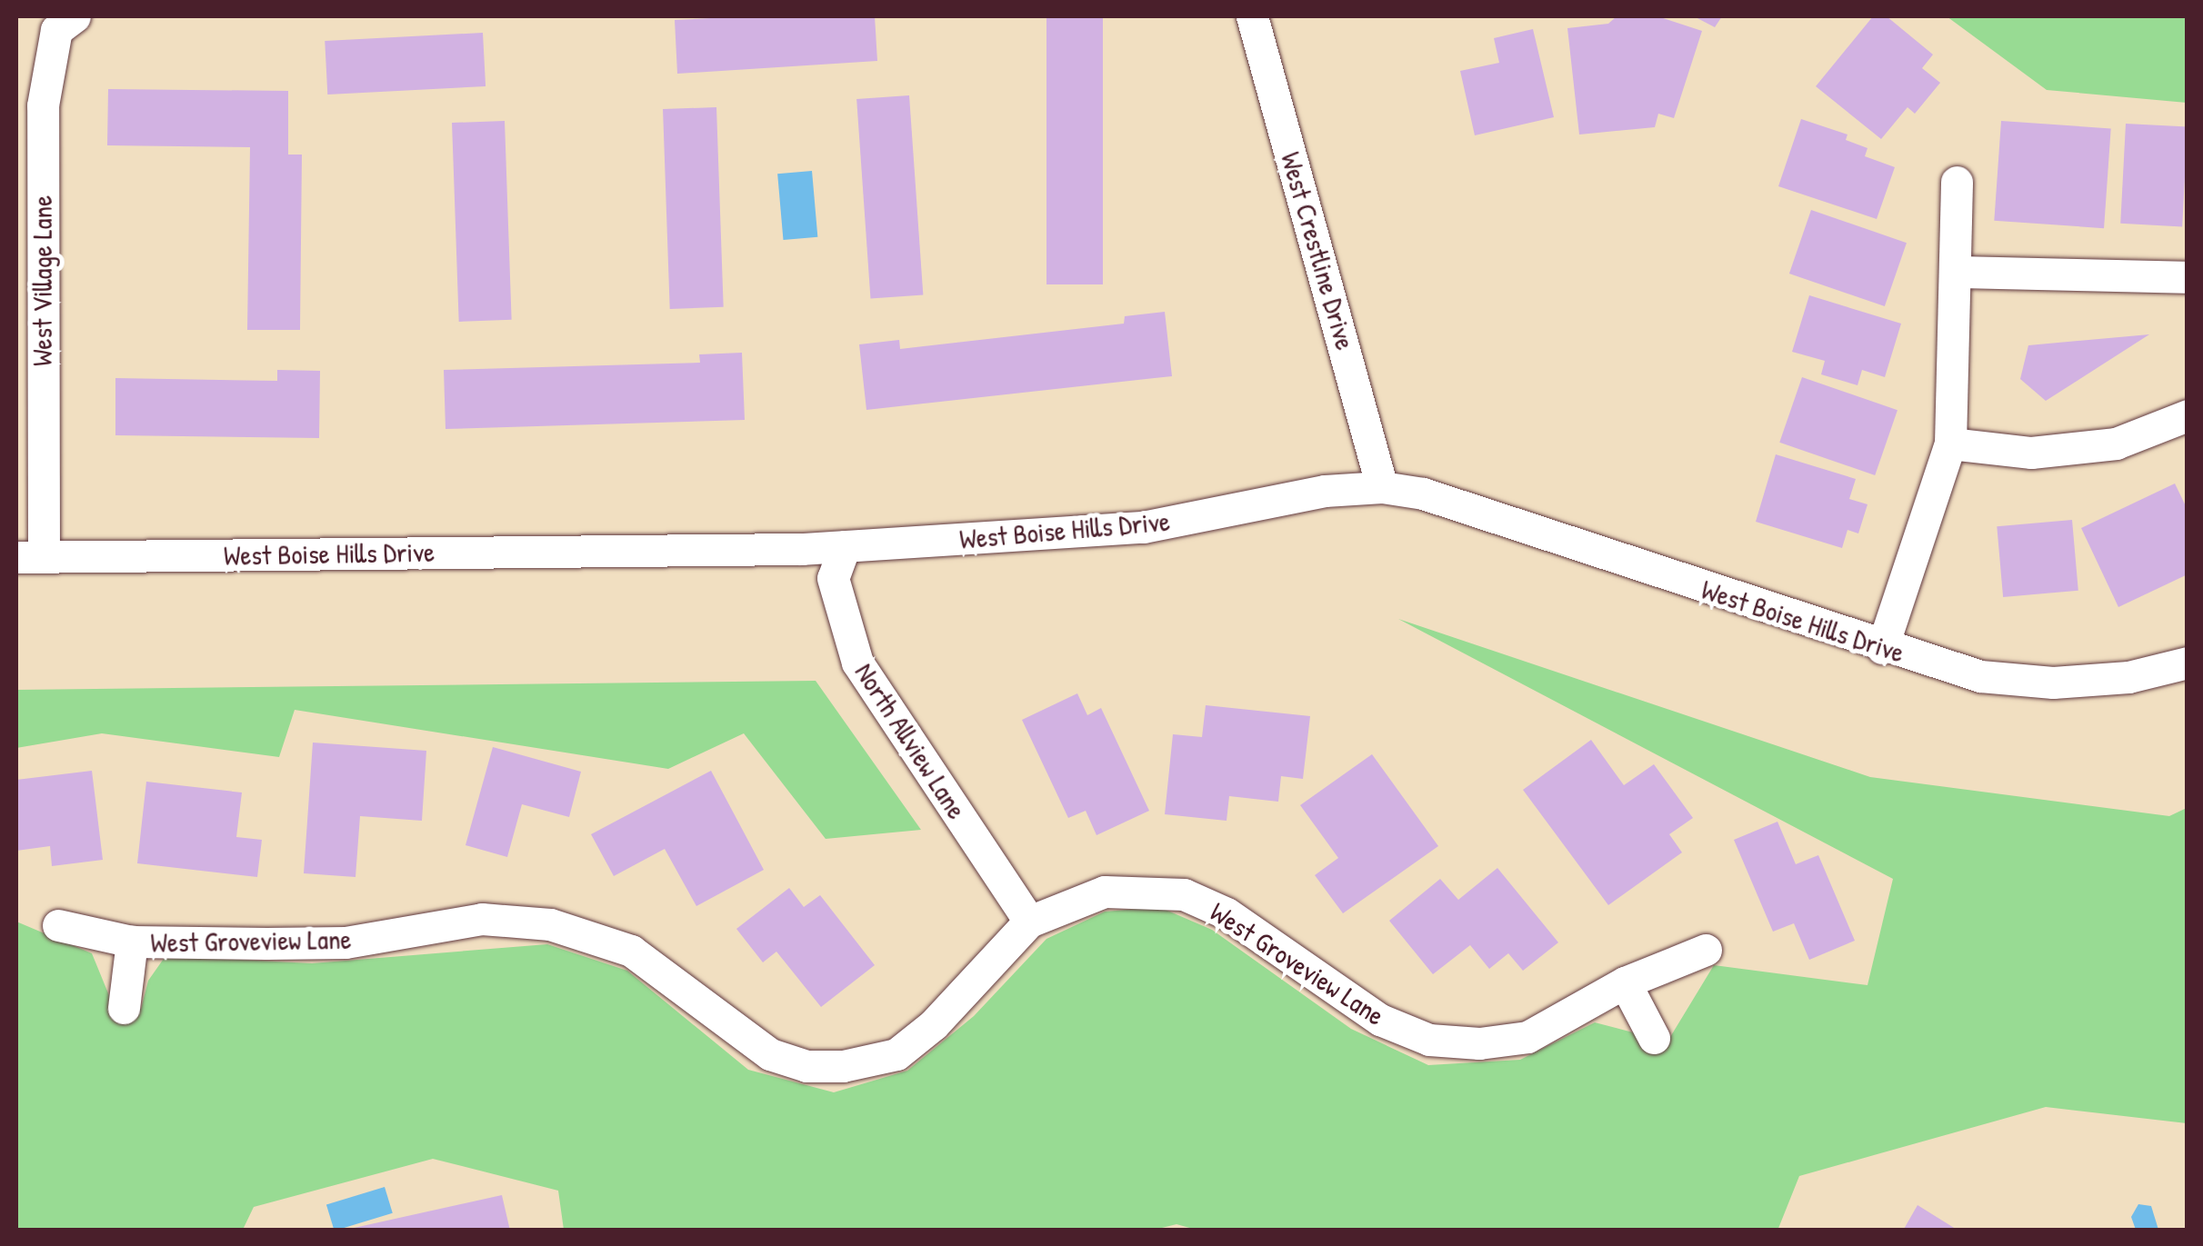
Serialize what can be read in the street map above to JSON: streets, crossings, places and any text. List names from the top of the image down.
{
  "streets": {
    "street": [
      "West Crestline Drive",
      "West Village Lane",
      "West Boise Hills Drive",
      "North Allview Lane",
      "West Groveview Lane"
    ]
  },
  "crossings": [
    ["West Crestline Drive", "West Boise Hills Drive"],
    ["West Village Lane", "West Boise Hills Drive"],
    ["West Boise Hills Drive", "North Allview Lane"],
    ["North Allview Lane", "West Groveview Lane"]
  ]
}
